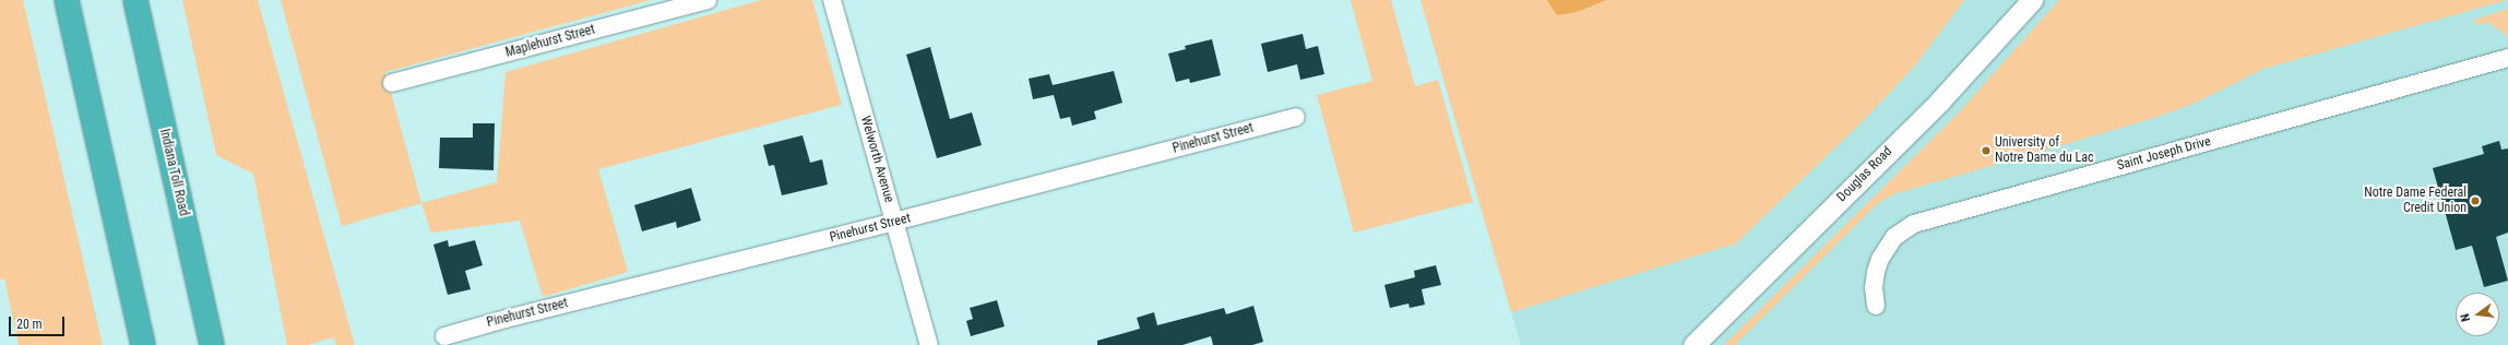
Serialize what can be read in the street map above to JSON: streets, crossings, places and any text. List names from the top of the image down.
{
  "streets": {
    "highway": ["Indiana Toll Road"],
    "street": [
      "Maplehurst Street",
      "Pinehurst Street",
      "Saint Joseph Drive",
      "Welworth Avenue",
      "Douglas Road"
    ]
  },
  "crossings": [
    ["Pinehurst Street", "Welworth Avenue"]
  ],
  "places": ["University of Notre Dame du Lac", "Notre Dame Federal Credit Union"],
  "scale_bar": "20 m",
  "north": "left"
}
